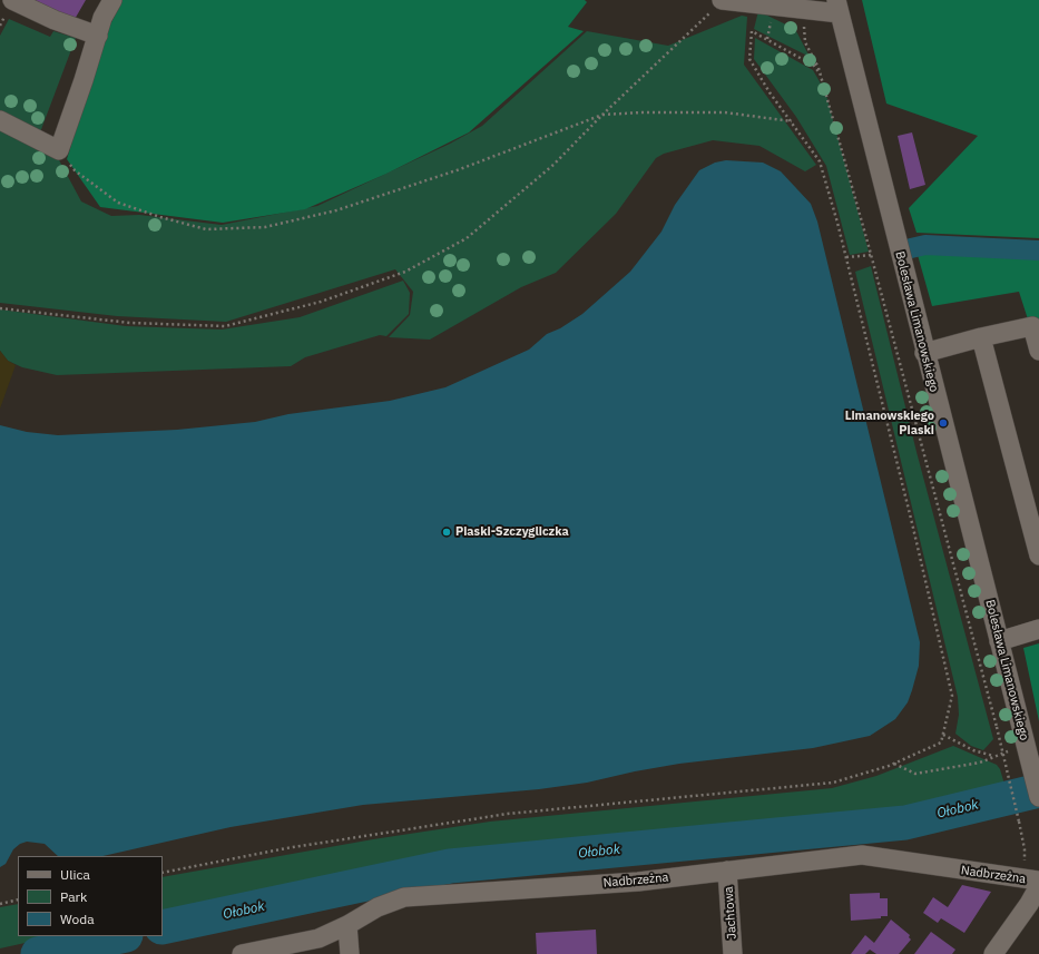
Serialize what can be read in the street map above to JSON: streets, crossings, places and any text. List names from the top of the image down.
{
  "streets": {
    "street": ["Bolesława Limanowskiego", "Nadbrzeżna", "Jachtowa"]
  },
  "crossings": [
    ["Nadbrzeżna", "Jachtowa"]
  ],
  "water": ["Ołobok"],
  "places": ["Limanowskiego Piaski", "Piaski-Szczygliczka"],
  "legend": ["Ulica", "Park", "Woda"]
}
